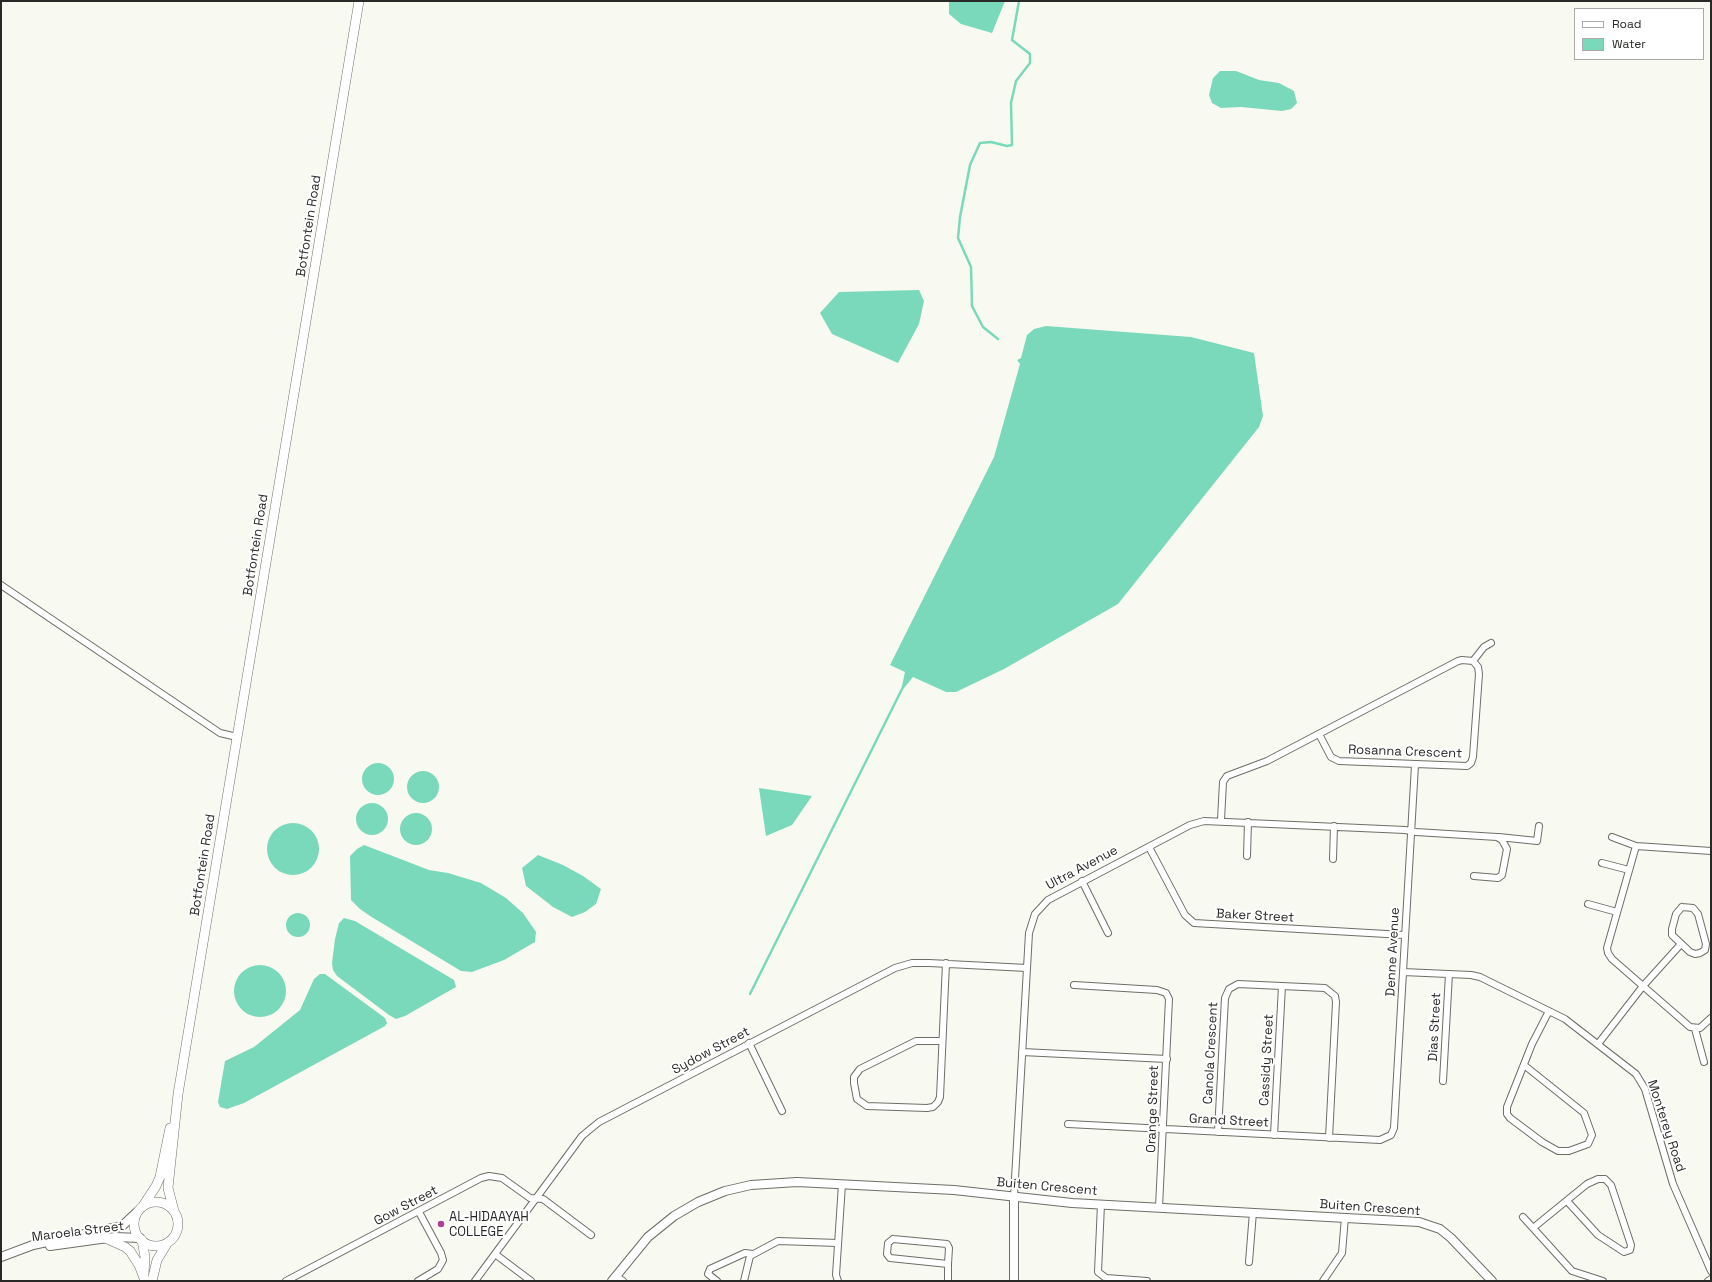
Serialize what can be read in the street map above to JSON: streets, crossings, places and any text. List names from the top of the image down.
{
  "streets": {
    "main road": ["Botfontein Road"],
    "street": [
      "Rosanna Crescent",
      "Ultra Avenue",
      "Baker Street",
      "Denne Avenue",
      "Dias Street",
      "Sydow Street",
      "Canola Crescent",
      "Cassidy Street",
      "Orange Street",
      "Grand Street",
      "Monterey Road",
      "Buiten Crescent",
      "Gow Street",
      "Maroela Street"
    ]
  },
  "crossings": [
    ["Botfontein Road", "Maroela Street"],
    ["Rosanna Crescent", "Denne Avenue"],
    ["Ultra Avenue", "Baker Street"],
    ["Ultra Avenue", "Denne Avenue"],
    ["Ultra Avenue", "Sydow Street"],
    ["Ultra Avenue", "Orange Street"],
    ["Ultra Avenue", "Buiten Crescent"],
    ["Baker Street", "Denne Avenue"],
    ["Denne Avenue", "Grand Street"],
    ["Denne Avenue", "Monterey Road"],
    ["Dias Street", "Monterey Road"],
    ["Sydow Street", "Gow Street"],
    ["Canola Crescent", "Cassidy Street"],
    ["Canola Crescent", "Grand Street"],
    ["Cassidy Street", "Grand Street"],
    ["Orange Street", "Grand Street"],
    ["Orange Street", "Buiten Crescent"]
  ],
  "places": ["AL-HIDAAYAH COLLEGE"],
  "legend": ["Road", "Water"]
}
